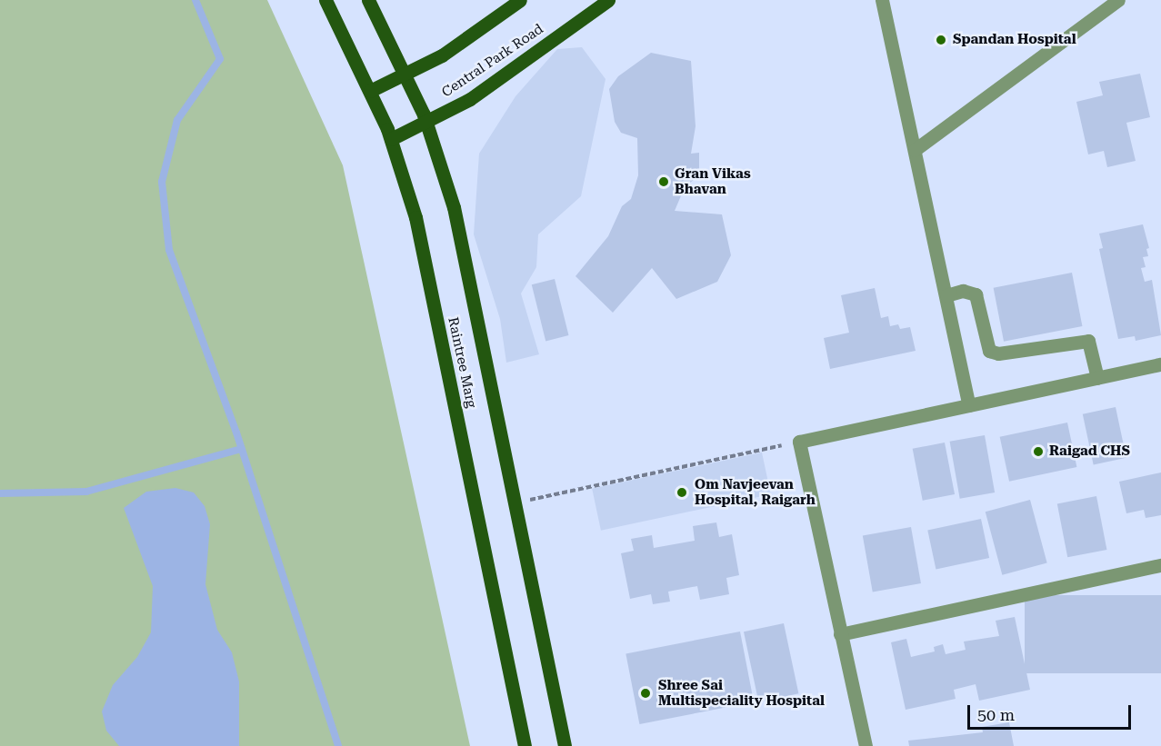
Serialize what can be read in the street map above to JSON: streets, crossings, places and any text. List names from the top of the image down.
{
  "streets": {
    "main road": ["Central Park Road", "Raintree Marg"]
  },
  "crossings": [
    ["Central Park Road", "Raintree Marg"]
  ],
  "places": [
    "Spandan Hospital",
    "Gran Vikas Bhavan",
    "Raigad CHS",
    "Om Navjeevan Hospital, Raigarh",
    "Shree Sai Multispeciality Hospital"
  ],
  "scale_bar": "50 m"
}
